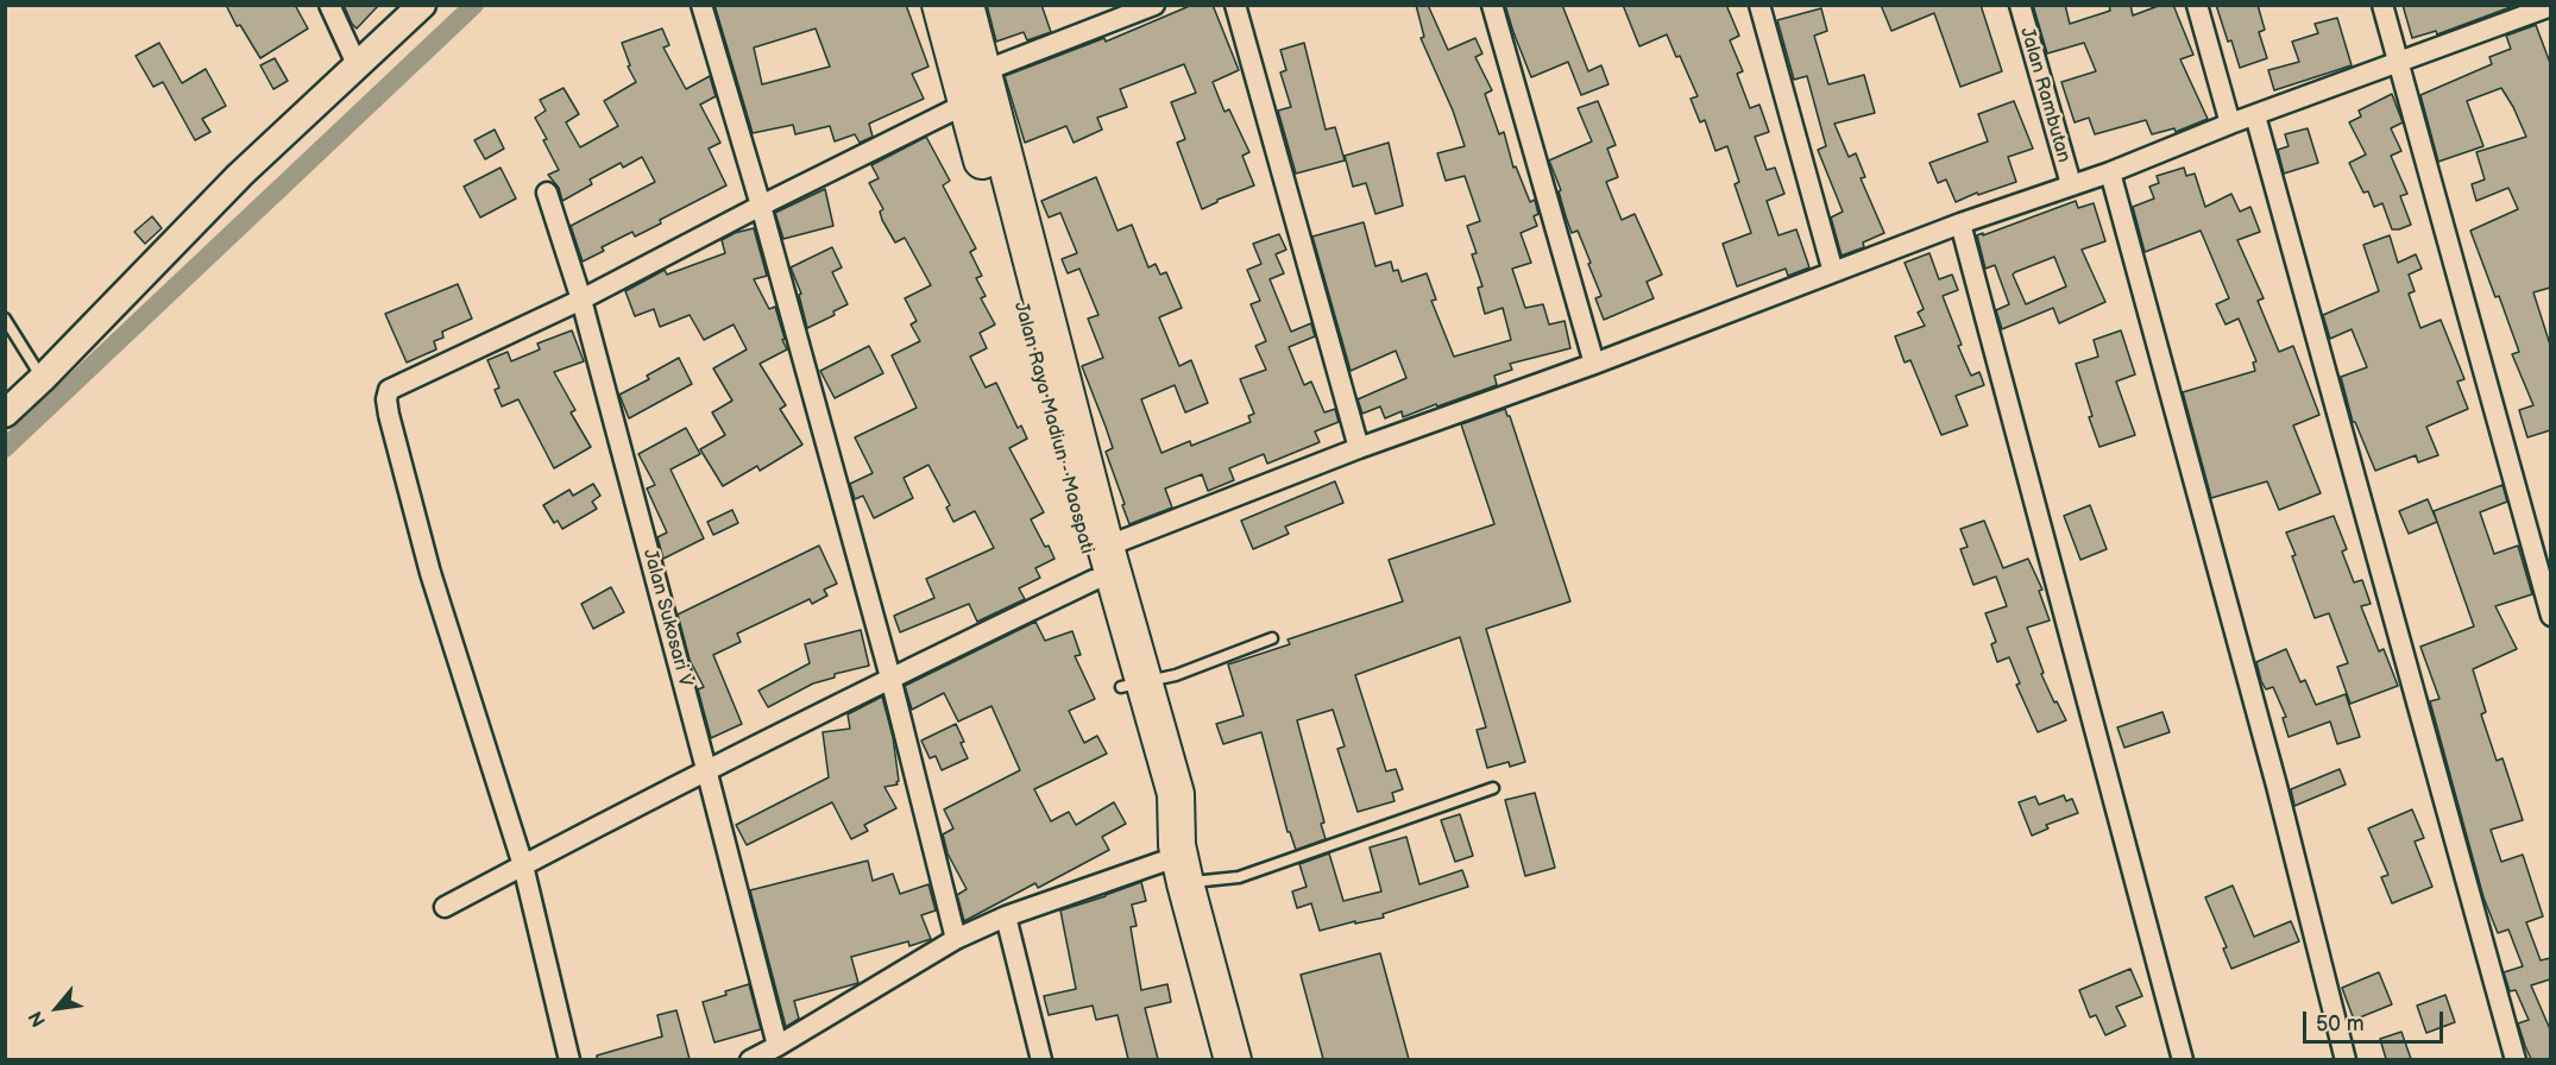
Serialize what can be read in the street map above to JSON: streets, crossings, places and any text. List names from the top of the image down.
{
  "streets": {
    "highway": ["Jalan Raya Madiun - Maospati"],
    "street": ["Jalan Rambutan", "Jalan Sukosari V"]
  },
  "scale_bar": "50 m",
  "north": "bottom left"
}
